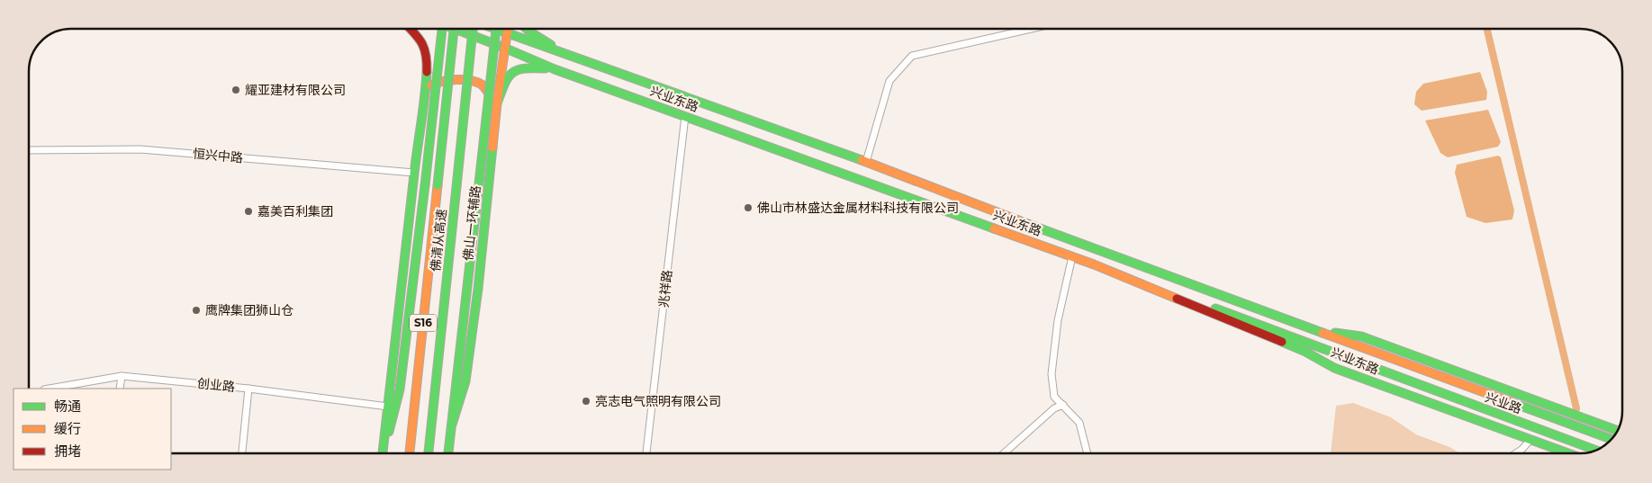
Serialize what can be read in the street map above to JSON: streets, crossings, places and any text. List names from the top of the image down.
{
  "streets": {
    "main road": [
      "兴业东路",
      "佛山一环辅路",
      "佛清从高速",
      "S16",
      "兴业路"
    ],
    "street": ["恒兴中路", "兆祥路", "创业路"]
  },
  "crossings": [
    ["兴业东路", "佛山一环辅路"],
    ["兴业东路", "兆祥路"],
    ["兴业东路", "兴业路"]
  ],
  "places": [
    "耀亚建材有限公司",
    "佛山市林盛达金属材料科技有限公司",
    "嘉美百利集团",
    "鹰牌集团狮山仓",
    "亮志电气照明有限公司"
  ],
  "legend": ["畅通", "缓行", "拥堵"]
}
